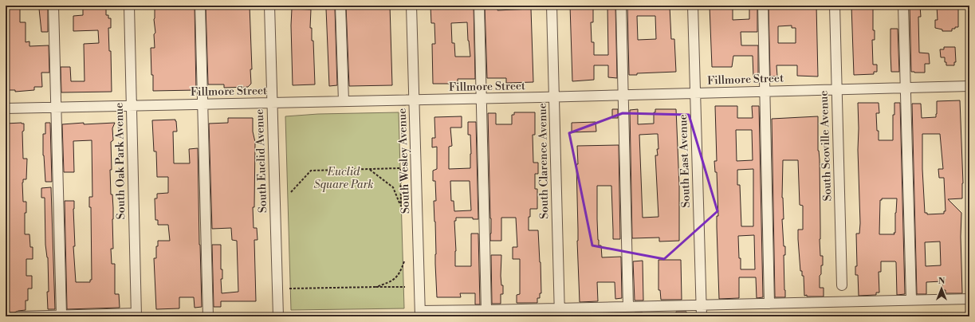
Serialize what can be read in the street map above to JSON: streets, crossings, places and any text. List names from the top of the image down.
{
  "streets": {
    "street": [
      "Fillmore Street",
      "South Scoville Avenue",
      "South Oak Park Avenue",
      "South Euclid Avenue",
      "South Wesley Avenue",
      "South Clarence Avenue",
      "South East Avenue"
    ]
  },
  "crossings": [
    ["Fillmore Street", "South Scoville Avenue"],
    ["Fillmore Street", "South Oak Park Avenue"],
    ["Fillmore Street", "South Euclid Avenue"],
    ["Fillmore Street", "South Wesley Avenue"],
    ["Fillmore Street", "South Clarence Avenue"],
    ["Fillmore Street", "South East Avenue"]
  ],
  "parks": ["Euclid Square Park"],
  "north": "top"
}
